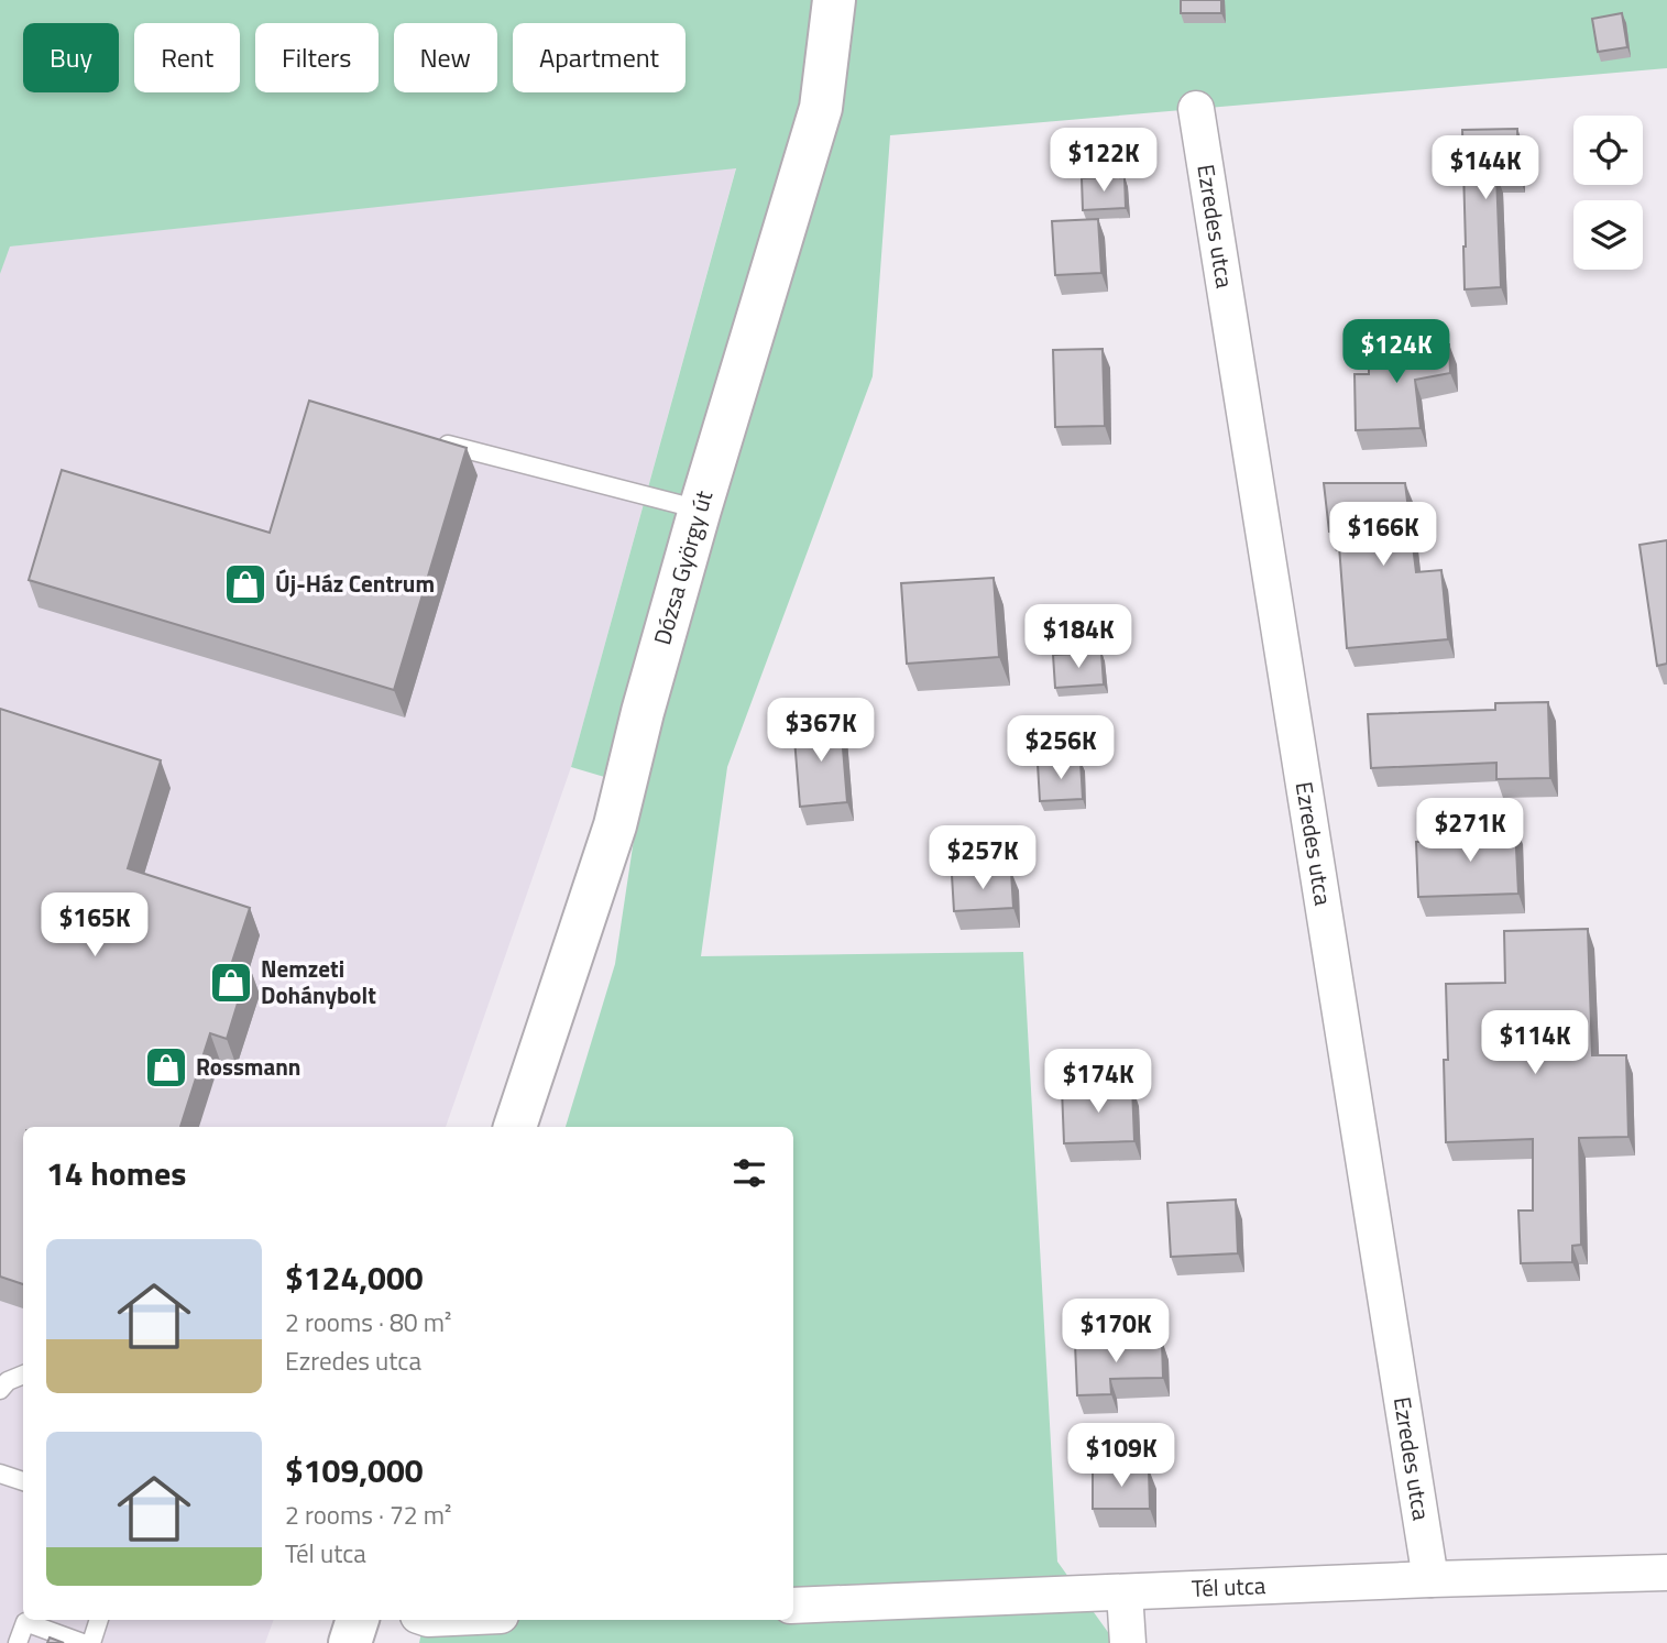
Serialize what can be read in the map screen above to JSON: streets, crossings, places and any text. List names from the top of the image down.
{
  "streets": {
    "main road": ["Dózsa György út"],
    "street": ["Ezredes utca", "Tél utca"]
  },
  "crossings": [
    ["Ezredes utca", "Tél utca"]
  ],
  "places": {
    "shop": ["Új-Ház Centrum", "Nemzeti Dohánybolt", "Rossmann"]
  },
  "page": {
    "chip": [
      "Buy",
      "Rent",
      "Filters",
      "New",
      "Apartment"
    ],
    "price": [
      "$122K",
      "$144K",
      "$124K",
      "$166K",
      "$184K",
      "$367K",
      "$256K",
      "$271K",
      "$257K",
      "$165K",
      "$114K",
      "$174K",
      "$170K",
      "$109K"
    ],
    "heading": "14 homes",
    "list": [
      {
        "name": "$124,000",
        "note": "2 rooms · 80 m² · Ezredes utca"
      },
      {
        "name": "$109,000",
        "note": "2 rooms · 72 m² · Tél utca"
      }
    ]
  }
}
